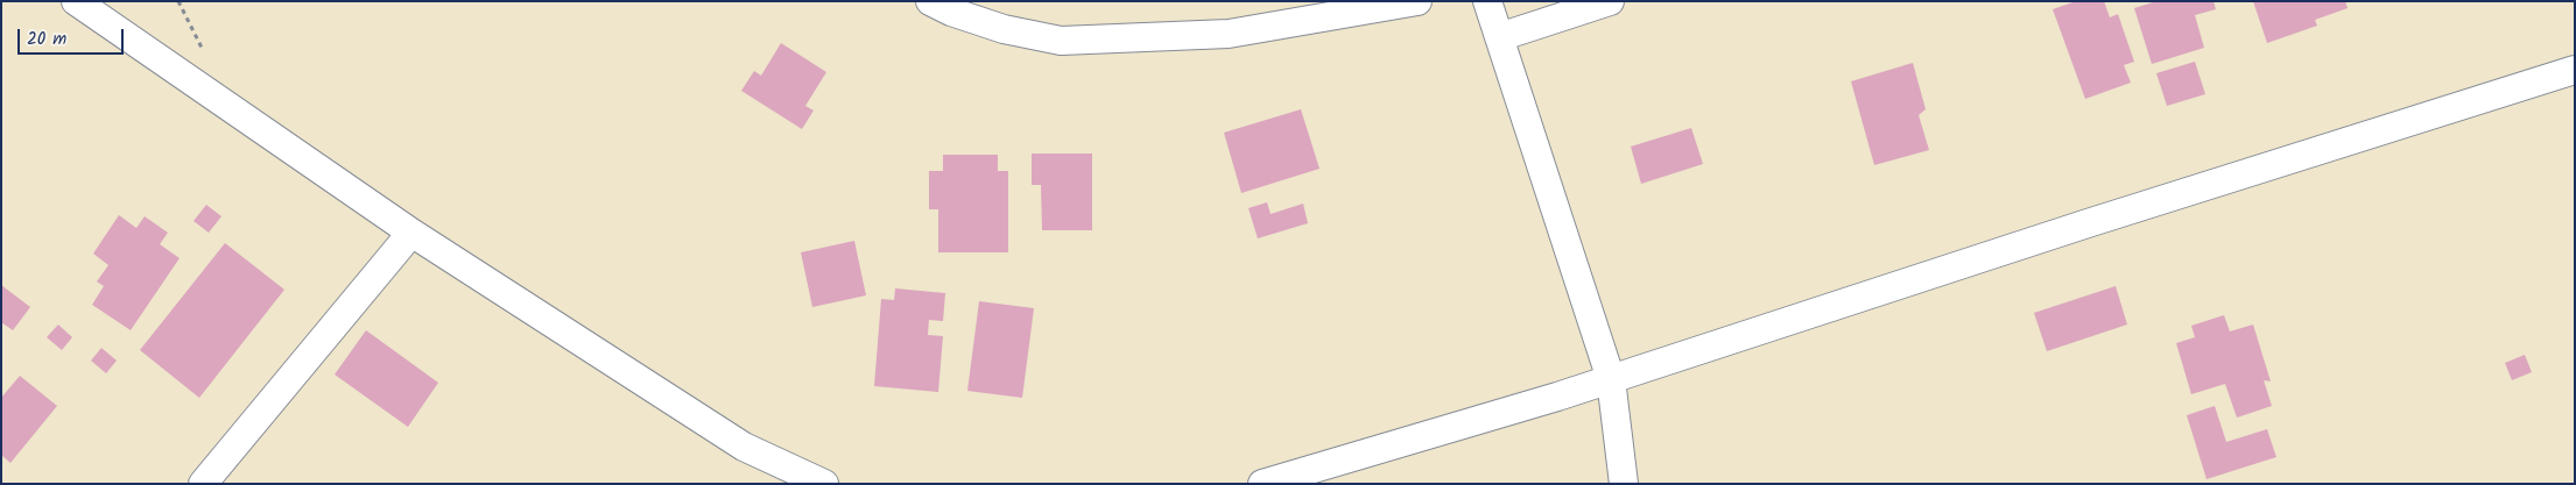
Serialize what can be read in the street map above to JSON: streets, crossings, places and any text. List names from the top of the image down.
{
  "scale_bar": "20 m"
}
